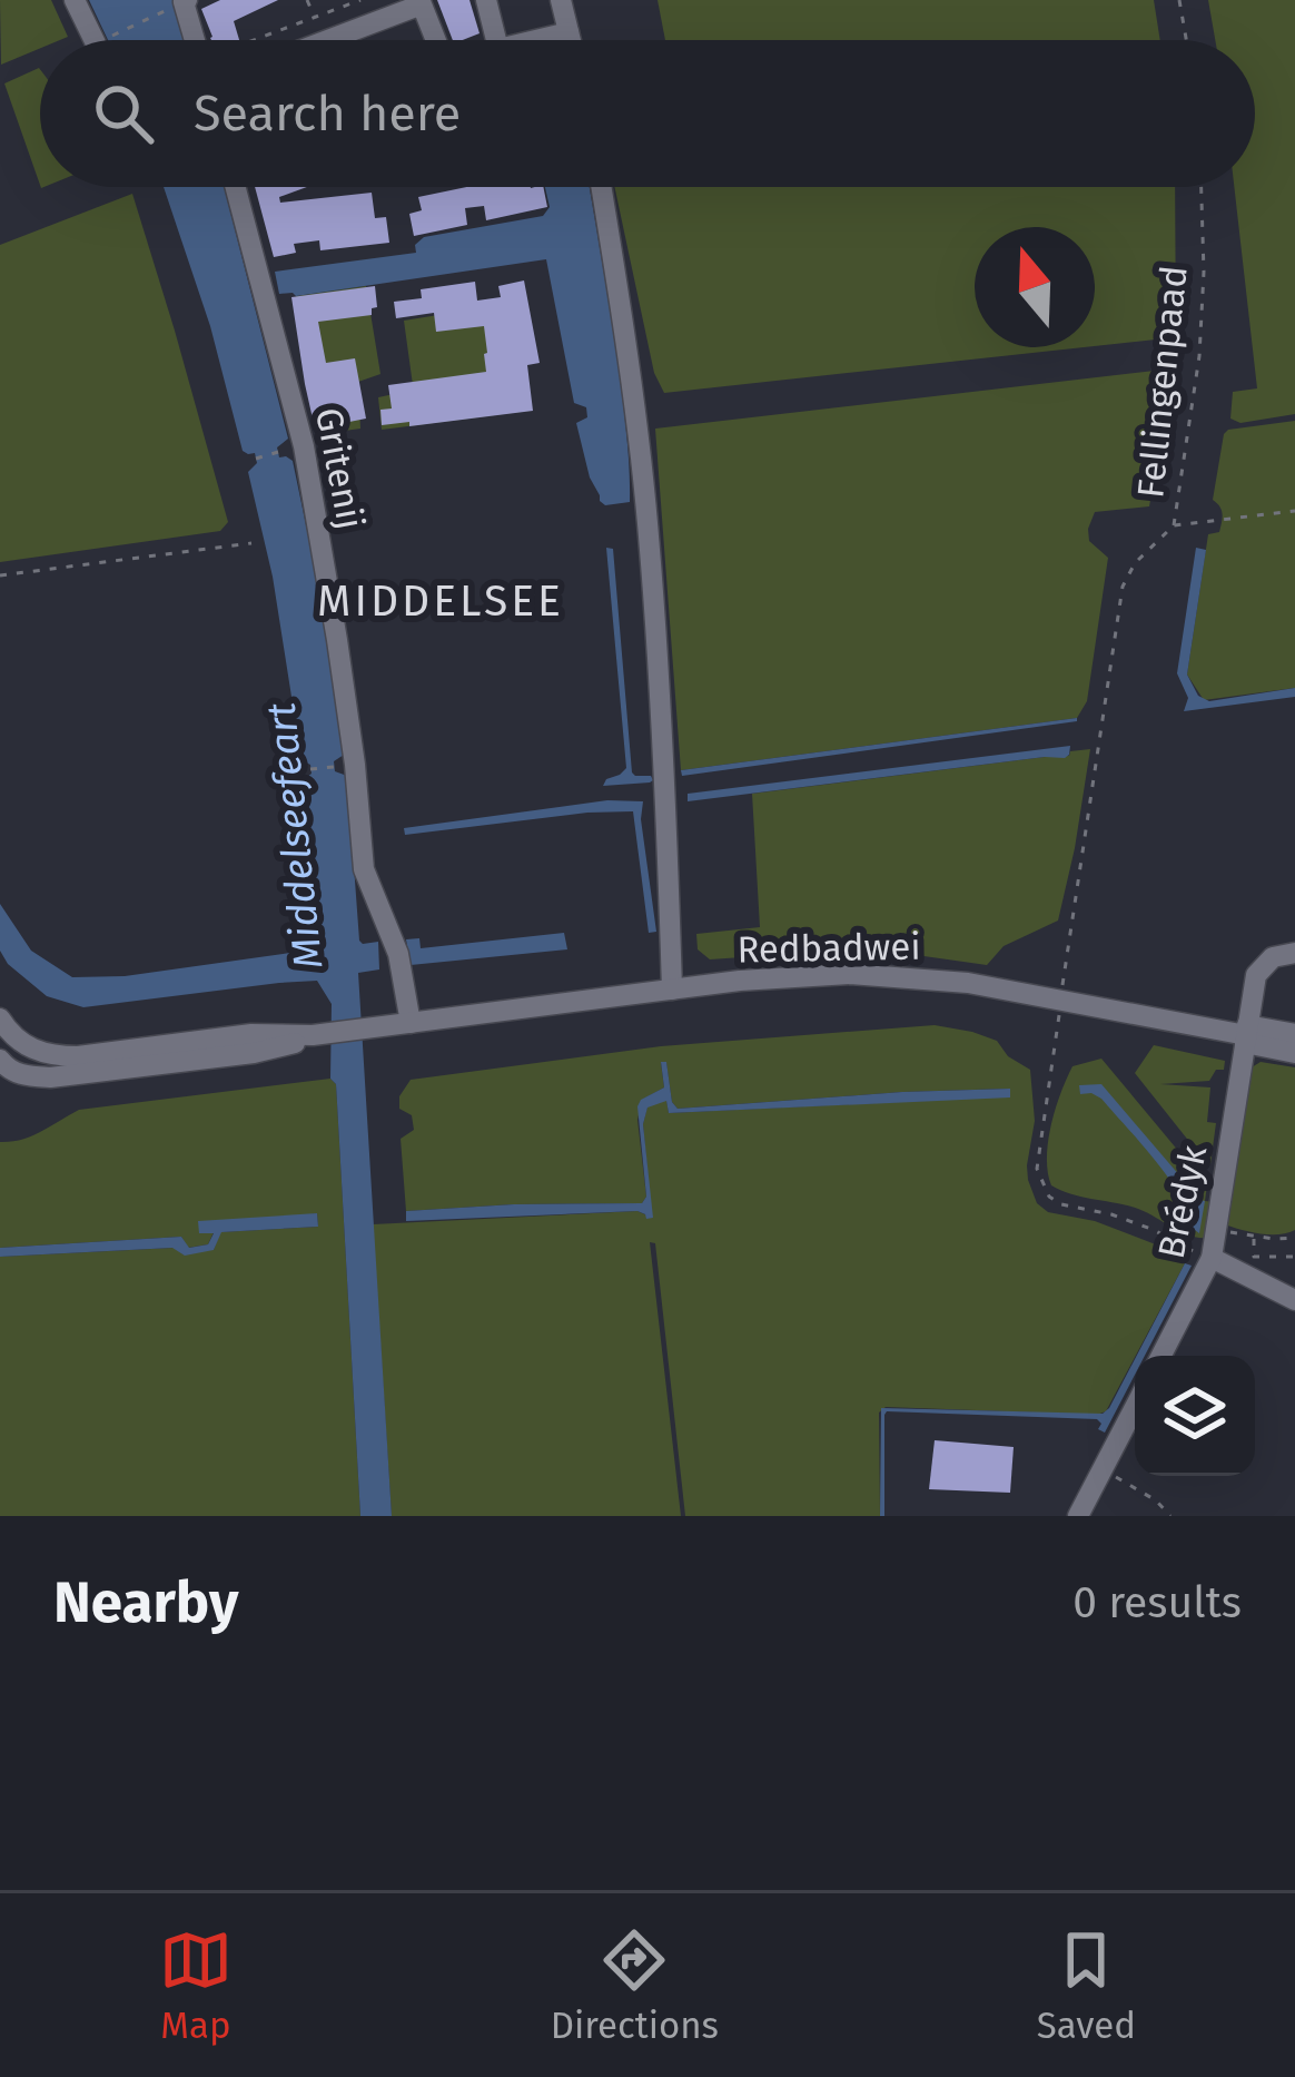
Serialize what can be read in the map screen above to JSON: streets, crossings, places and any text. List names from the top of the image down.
{
  "streets": {
    "street": ["Gritenij", "Redbadwei", "Brédyk"],
    "path": ["Fellingenpaad"]
  },
  "crossings": [
    ["Gritenij", "Redbadwei"],
    ["Redbadwei", "Brédyk"]
  ],
  "districts": ["MIDDELSEE"],
  "water": ["Middelseefeart"],
  "north": "top",
  "page": {
    "search": "Search here",
    "heading": ["Nearby", "0 results"],
    "nav": ["Map", "Directions", "Saved"]
  }
}
